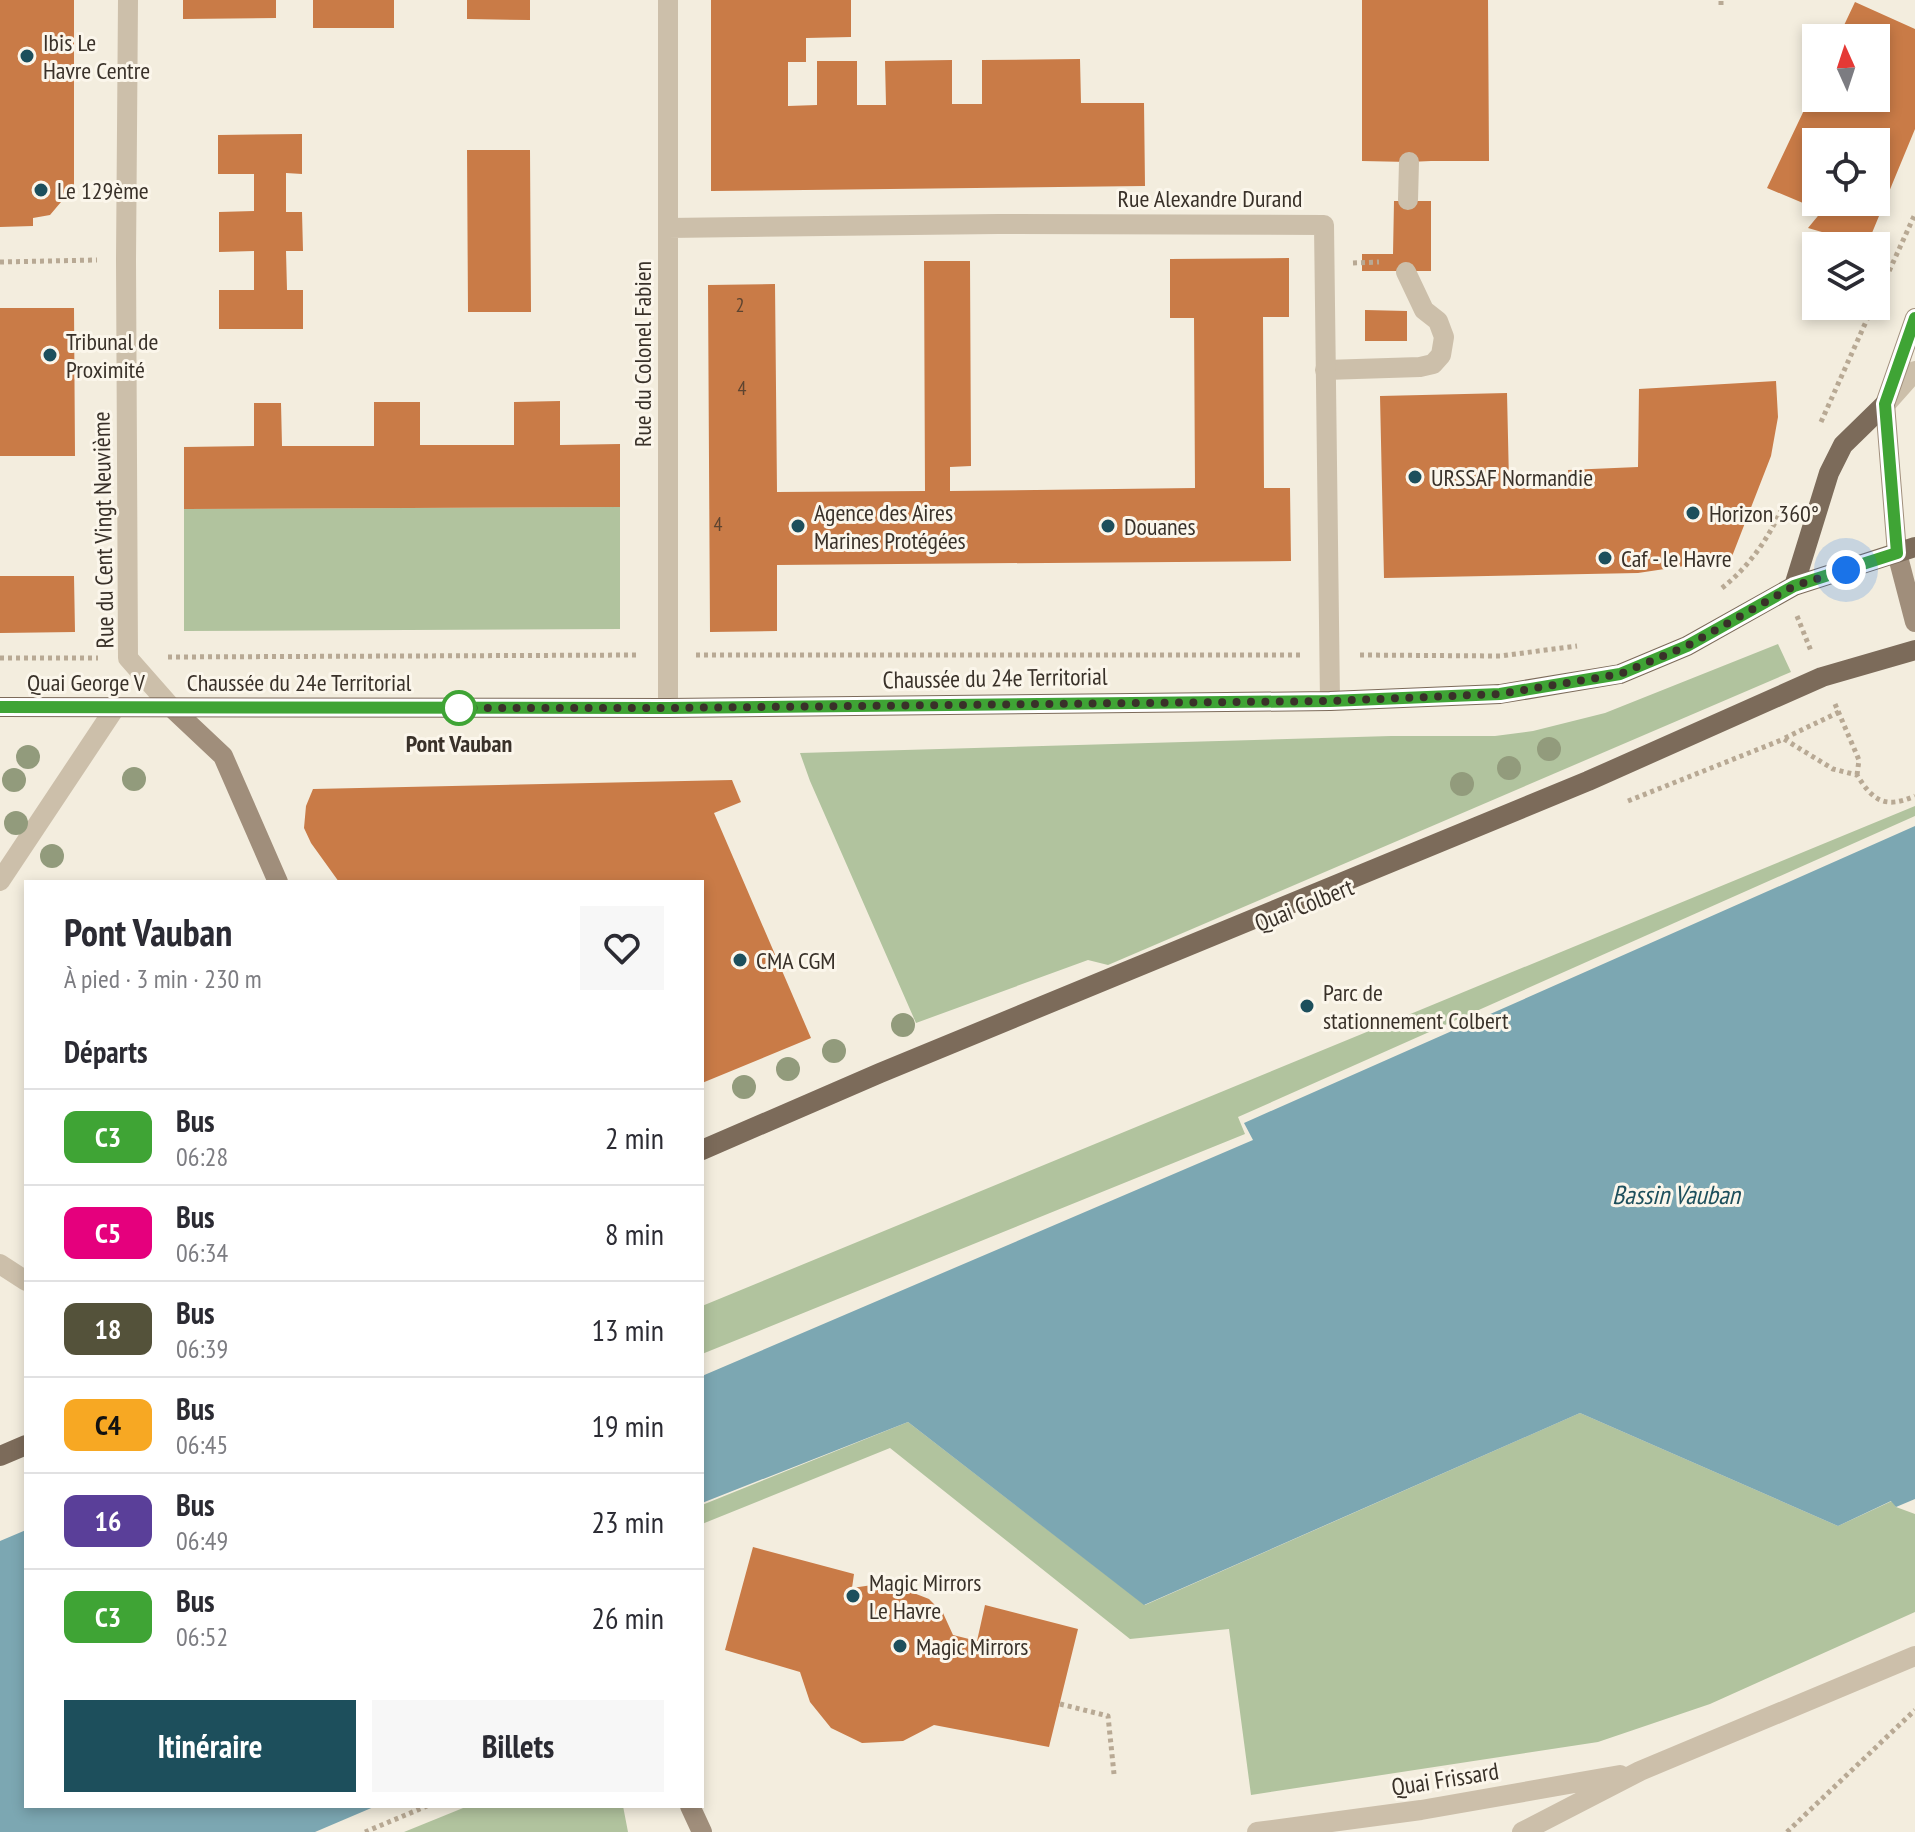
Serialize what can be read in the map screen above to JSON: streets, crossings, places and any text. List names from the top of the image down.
{
  "streets": {
    "main road": ["Chaussée du 24e Territorial", "Quai George V", "Quai Colbert"],
    "street": [
      "Rue Alexandre Durand",
      "Rue du Colonel Fabien",
      "Rue du Cent Vingt Neuvième",
      "Quai Frissard"
    ]
  },
  "crossings": [
    ["Rue Alexandre Durand", "Rue du Colonel Fabien"],
    ["Rue Alexandre Durand", "Chaussée du 24e Territorial"],
    ["Rue du Colonel Fabien", "Chaussée du 24e Territorial"],
    ["Rue du Cent Vingt Neuvième", "Chaussée du 24e Territorial"],
    ["Rue du Cent Vingt Neuvième", "Quai George V"],
    ["Chaussée du 24e Territorial", "Quai George V"]
  ],
  "water": ["Bassin Vauban"],
  "places": [
    "Ibis Le Havre Centre",
    "Le 129ème",
    "Tribunal de Proximité",
    "URSSAF Normandie",
    "Horizon 360°",
    "Agence des Aires Marines Protégées",
    "Douanes",
    "Caf - le Havre",
    "Pont Vauban",
    "CMA CGM",
    "Parc de stationnement Colbert",
    "Magic Mirrors Le Havre",
    "Magic Mirrors"
  ],
  "lines": ["bus line C3"],
  "house_numbers": ["2", "4", "4"],
  "north": "top",
  "page": {
    "heading": [
      ["Pont Vauban", "À pied · 3 min · 230 m"],
      "Départs"
    ],
    "list": [
      {
        "mark": "C3",
        "name": "Bus",
        "note": "06:28",
        "value": "2 min"
      },
      {
        "mark": "C5",
        "name": "Bus",
        "note": "06:34",
        "value": "8 min"
      },
      {
        "mark": "18",
        "name": "Bus",
        "note": "06:39",
        "value": "13 min"
      },
      {
        "mark": "C4",
        "name": "Bus",
        "note": "06:45",
        "value": "19 min"
      },
      {
        "mark": "16",
        "name": "Bus",
        "note": "06:49",
        "value": "23 min"
      },
      {
        "mark": "C3",
        "name": "Bus",
        "note": "06:52",
        "value": "26 min"
      }
    ],
    "buttons": ["Itinéraire", "Billets"]
  }
}
